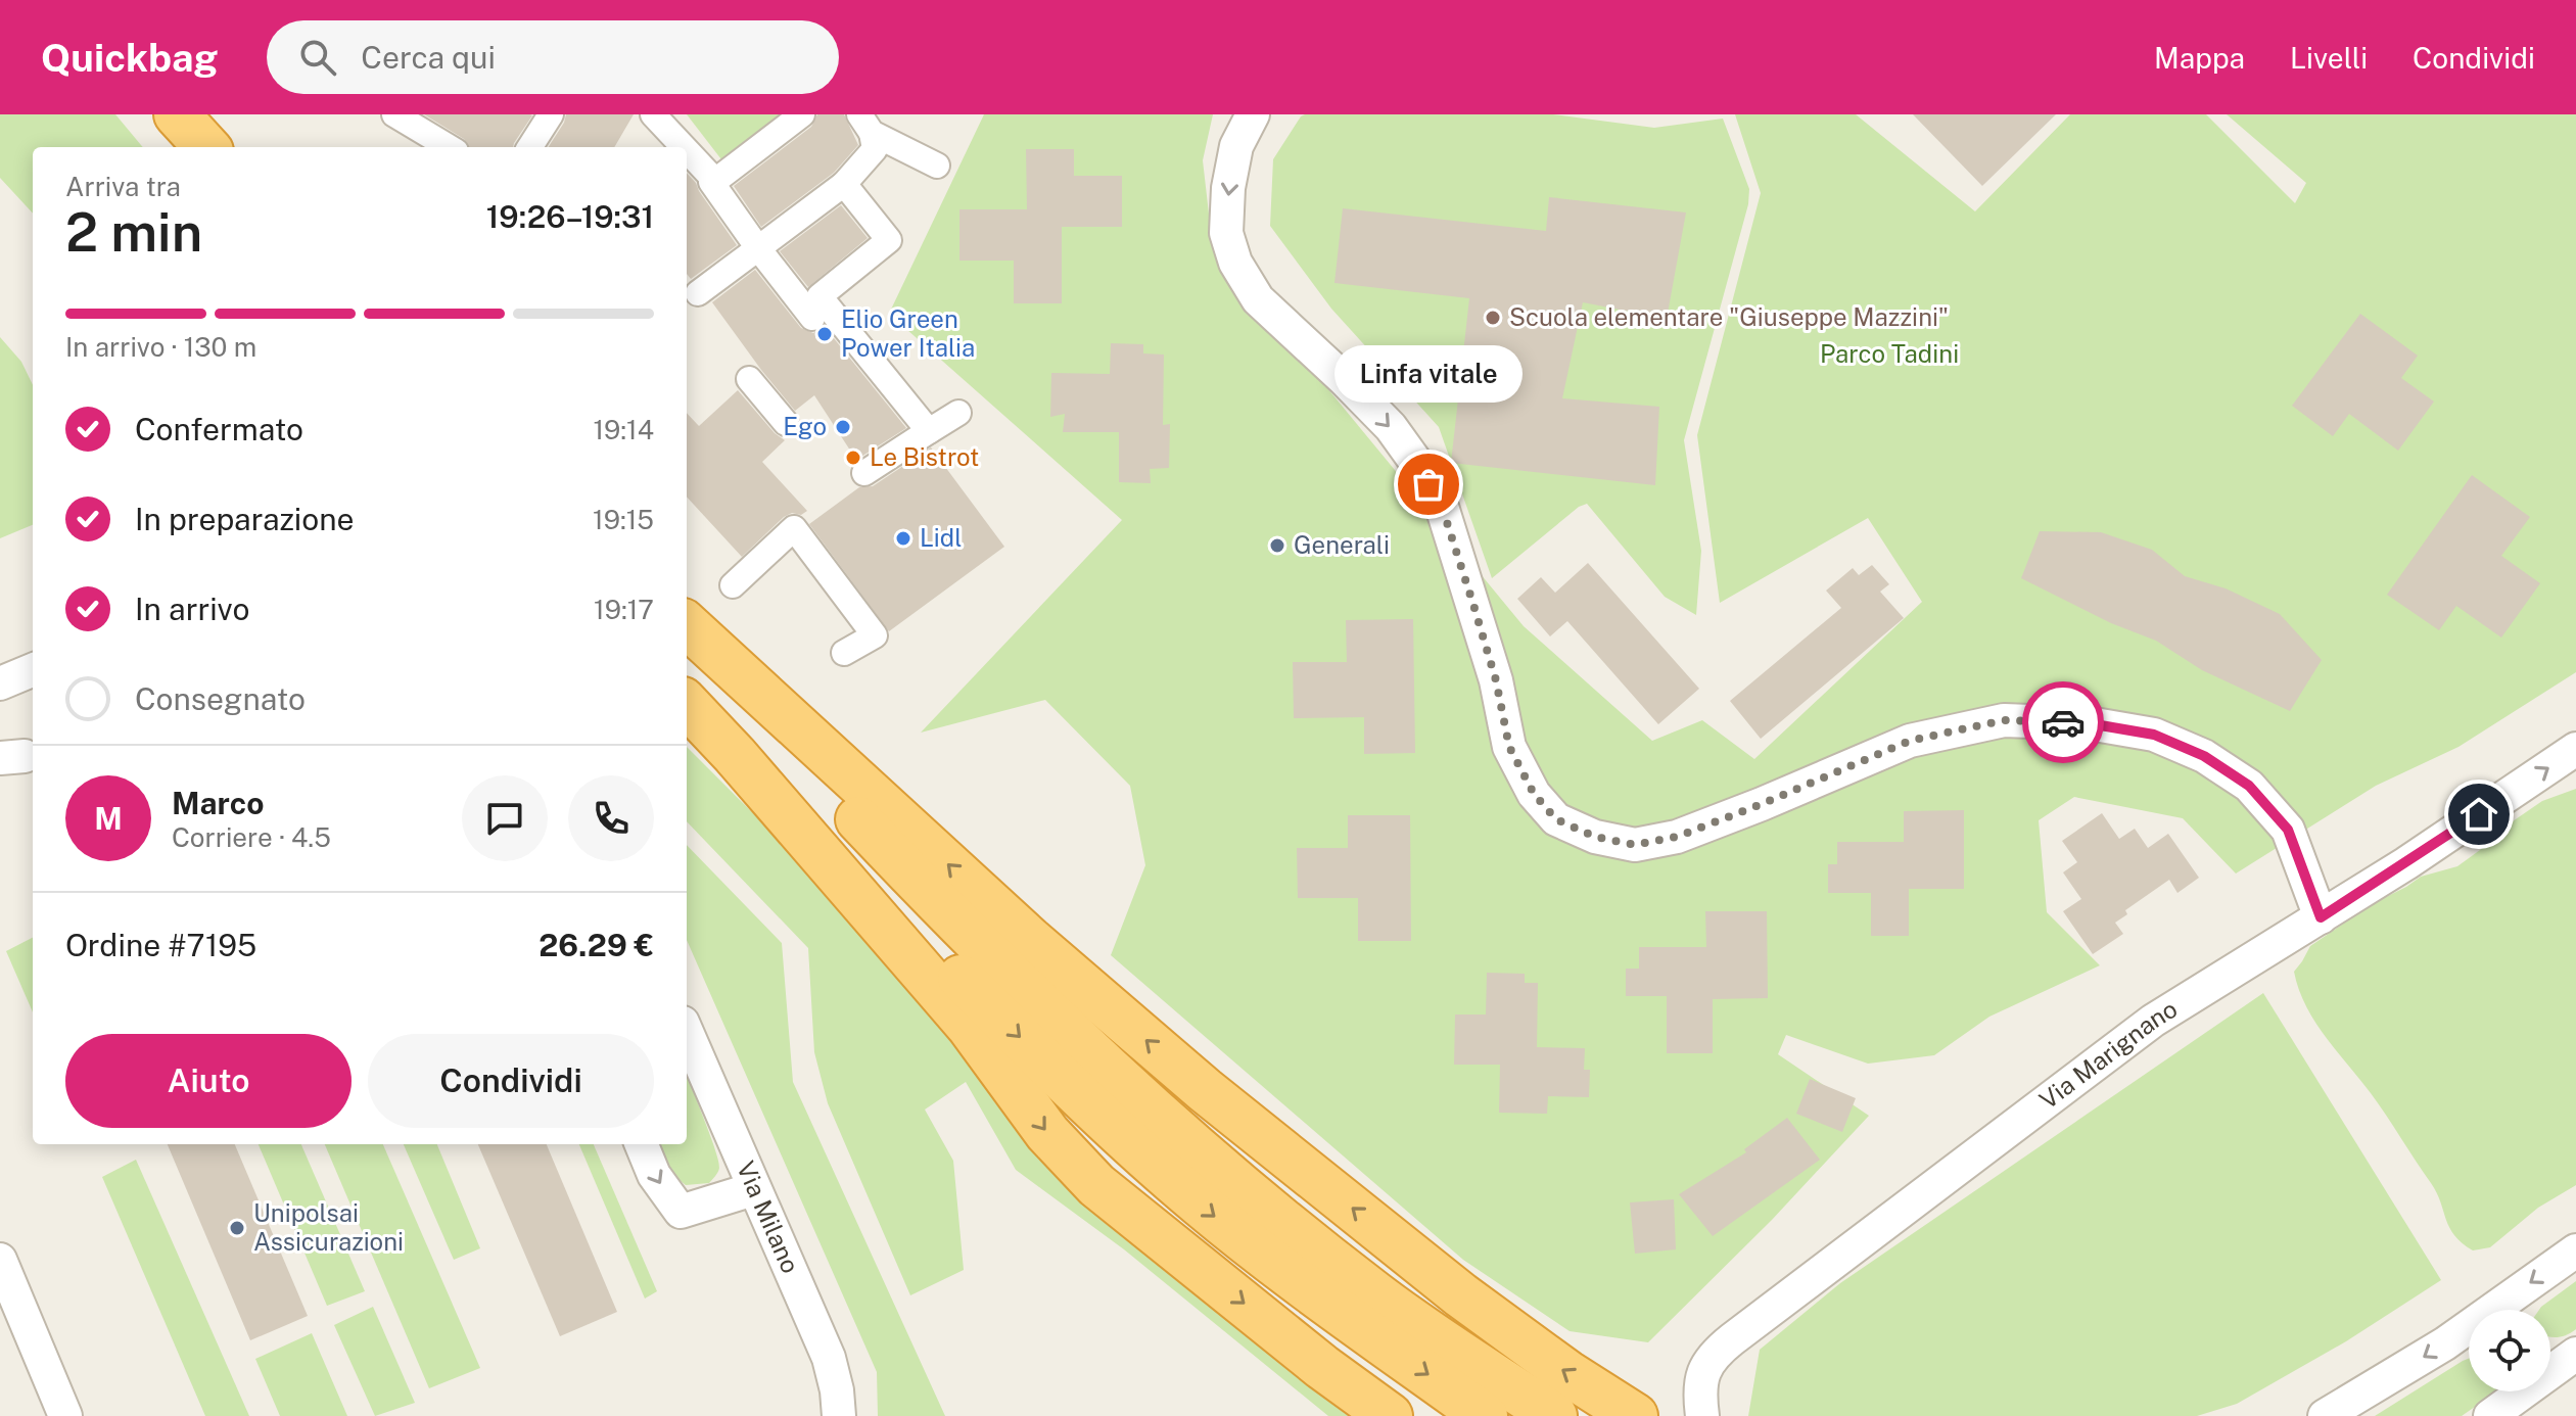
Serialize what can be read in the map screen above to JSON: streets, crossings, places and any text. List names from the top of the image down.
{
  "streets": {
    "street": ["Via Marignano", "Via Milano"]
  },
  "parks": ["Parco Tadini"],
  "places": [
    "Scuola elementare \"Giuseppe Mazzini\"",
    "Elio Green Power Italia",
    "Ego",
    "Le Bistrot",
    "Linfa vitale",
    "Lidl",
    "Generali",
    "Unipolsai Assicurazioni"
  ],
  "page": {
    "header": "Quickbag",
    "search": "Cerca qui",
    "nav": ["Mappa", "Livelli", "Condividi"],
    "heading": ["2 min", "Arriva tra", "19:26–19:31"],
    "panel": [
      "Marco",
      "Corriere · 4.5",
      "Ordine #7195",
      "26.29 €"
    ],
    "bar": "In arrivo · 130 m",
    "bubble": "Linfa vitale",
    "list": [
      ["Confermato", "19:14"],
      ["In preparazione", "19:15"],
      ["In arrivo", "19:17"],
      "Consegnato"
    ],
    "round": "M",
    "buttons": ["Aiuto", "Condividi"]
  }
}
